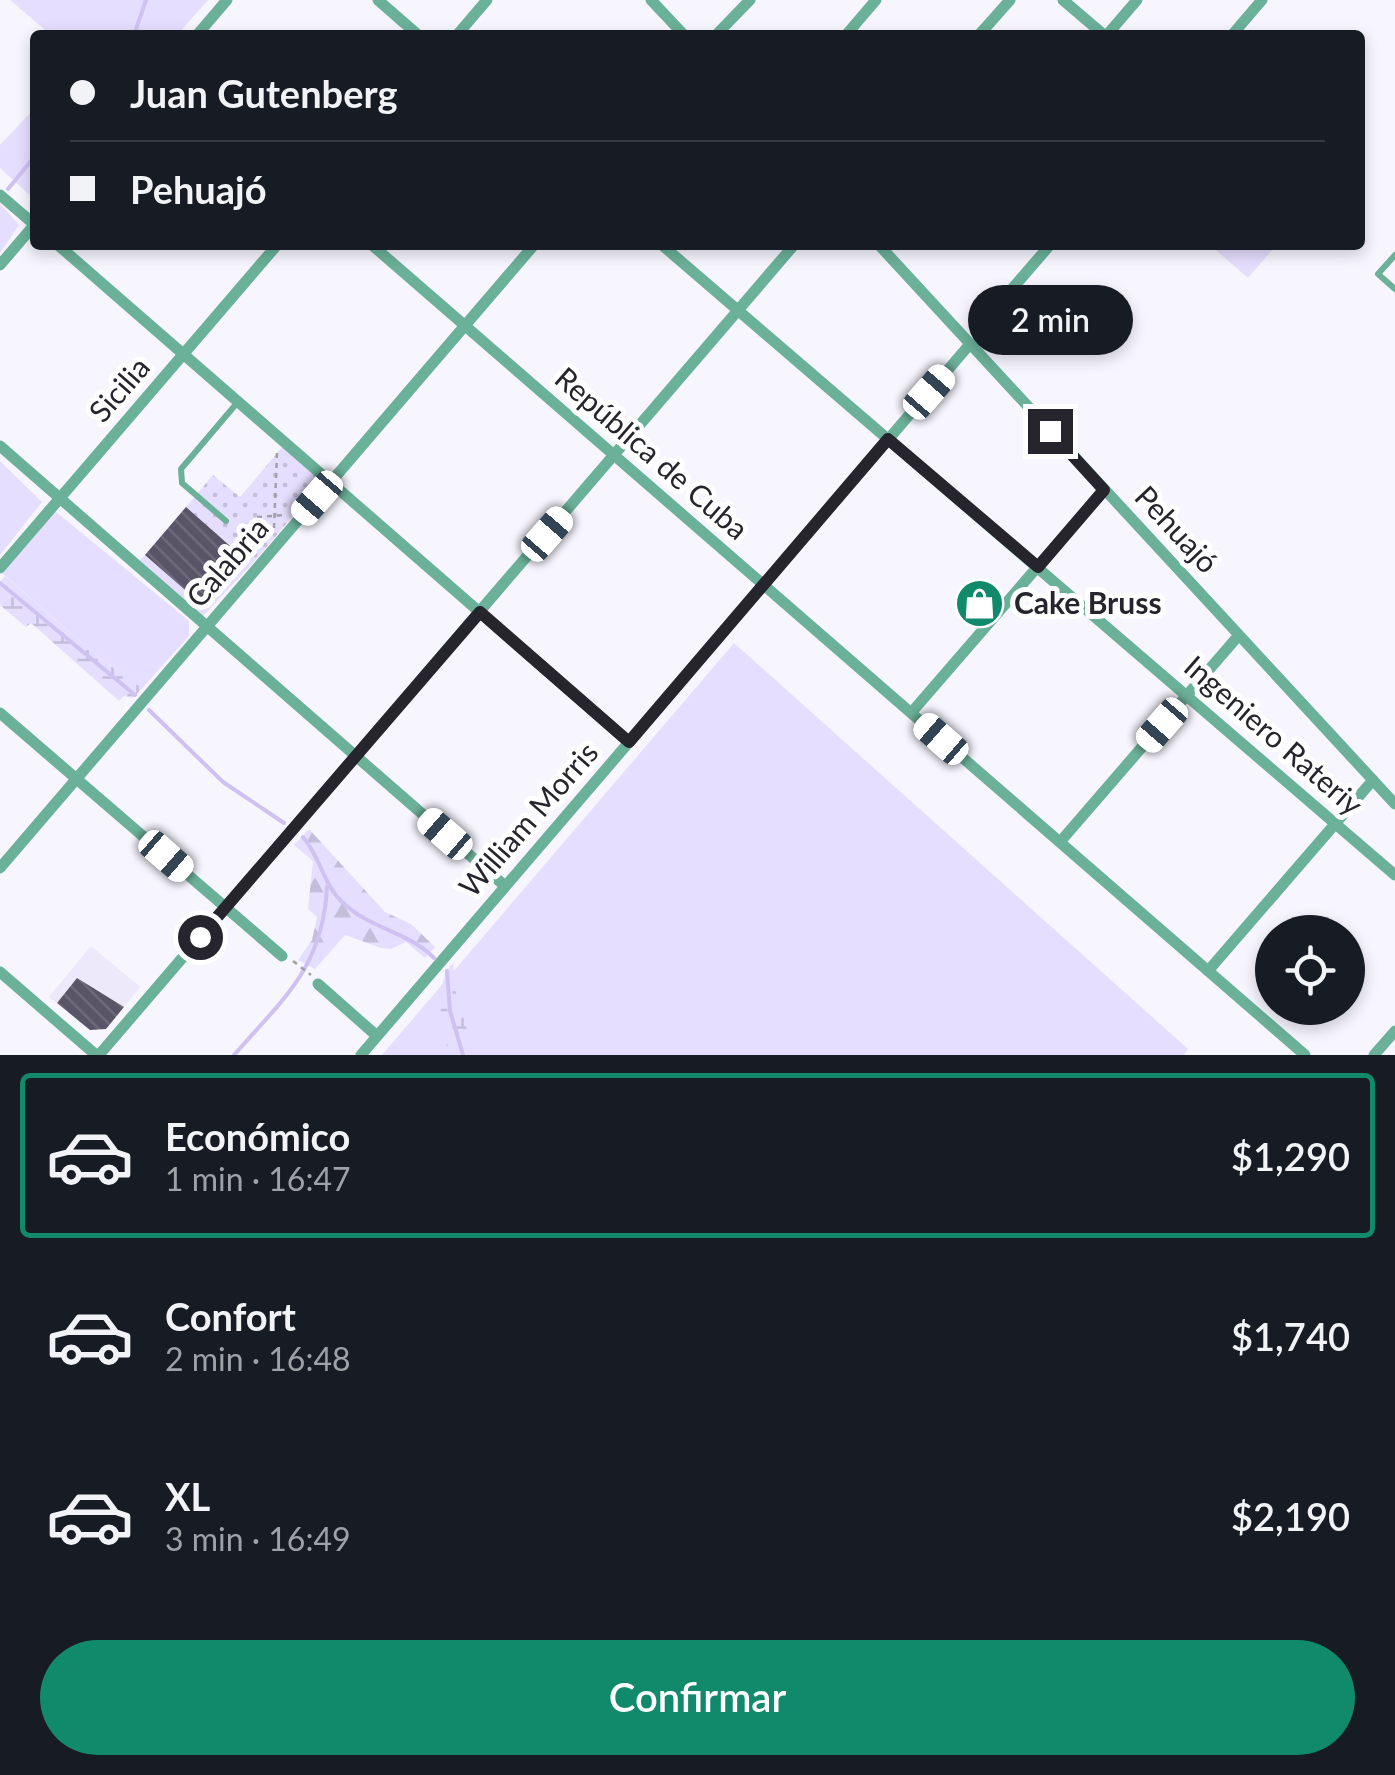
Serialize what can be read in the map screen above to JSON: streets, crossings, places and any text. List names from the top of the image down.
{
  "streets": {
    "street": [
      "Sicilia",
      "República de Cuba",
      "Pehuajó",
      "Calabria",
      "Ingeniero Rateriy",
      "William Morris"
    ]
  },
  "crossings": [
    ["República de Cuba", "Calabria"],
    ["República de Cuba", "William Morris"],
    ["Pehuajó", "William Morris"],
    ["Ingeniero Rateriy", "William Morris"]
  ],
  "places": {
    "shop": ["Cake Bruss"]
  },
  "page": {
    "banner": ["Juan Gutenberg", "Pehuajó"],
    "bubble": "2 min",
    "list": [
      {
        "name": "Económico",
        "note": "1 min · 16:47",
        "value": "$1,290"
      },
      {
        "name": "Confort",
        "note": "2 min · 16:48",
        "value": "$1,740"
      },
      {
        "name": "XL",
        "note": "3 min · 16:49",
        "value": "$2,190"
      }
    ],
    "buttons": "Confirmar"
  }
}
